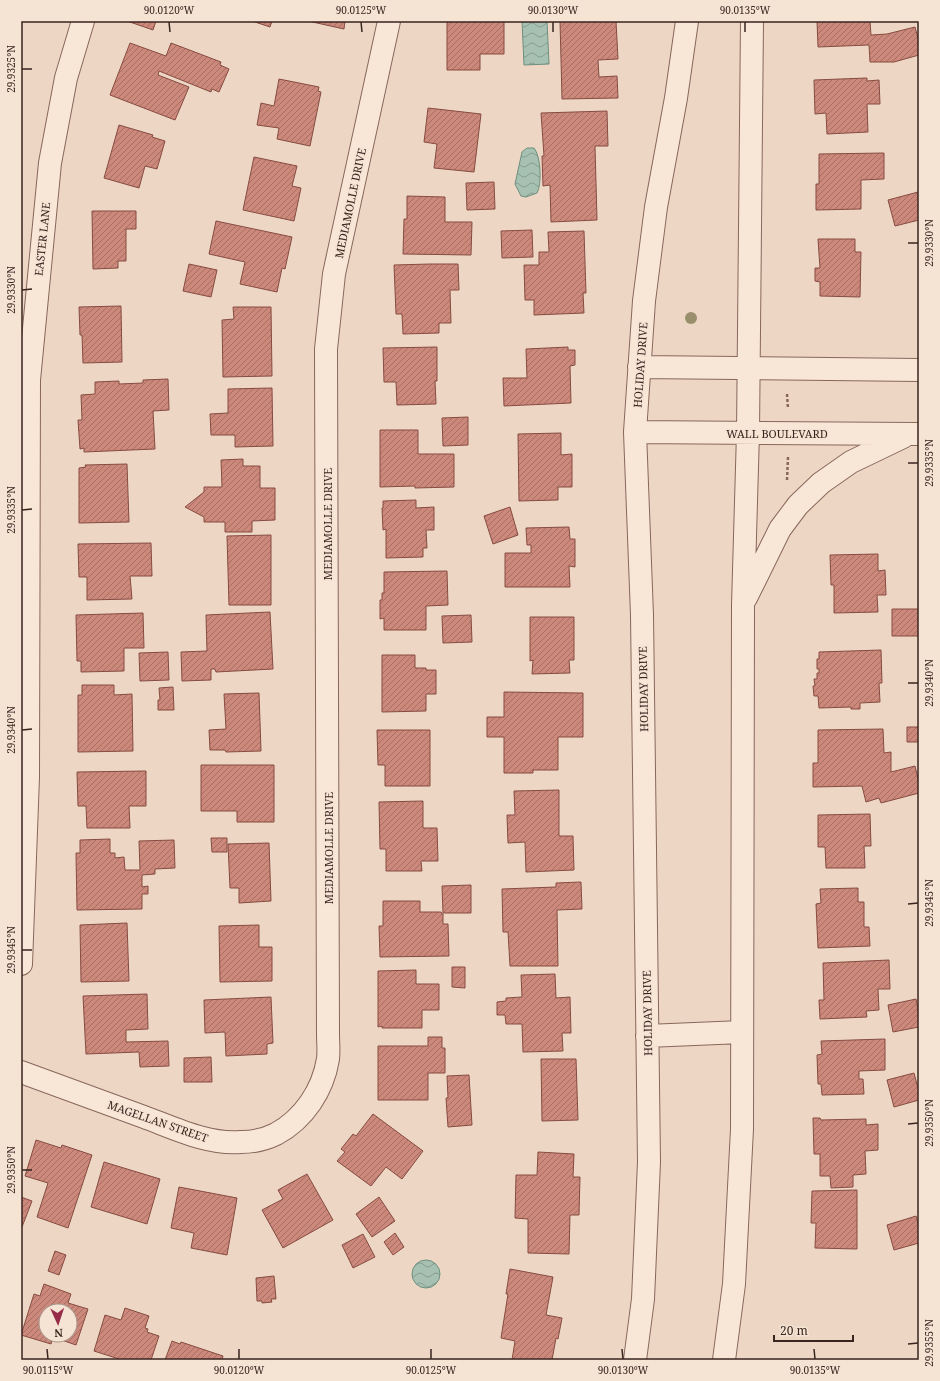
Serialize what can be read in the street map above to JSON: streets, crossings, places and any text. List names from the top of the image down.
{
  "streets": {
    "street": [
      "MEDIAMOLLE DRIVE",
      "EASTER LANE",
      "HOLIDAY DRIVE",
      "WALL BOULEVARD",
      "MAGELLAN STREET"
    ]
  },
  "crossings": [
    ["MEDIAMOLLE DRIVE", "MAGELLAN STREET"],
    ["HOLIDAY DRIVE", "WALL BOULEVARD"]
  ],
  "scale_bar": "20 m",
  "north": "bottom",
  "coordinates": [
    "90.0120°W",
    "90.0125°W",
    "90.0130°W",
    "90.0135°W",
    "29.9325°N",
    "29.9330°N",
    "29.9335°N",
    "29.9340°N",
    "29.9345°N",
    "29.9350°N",
    "29.9355°N",
    "90.0115°W"
  ]
}
